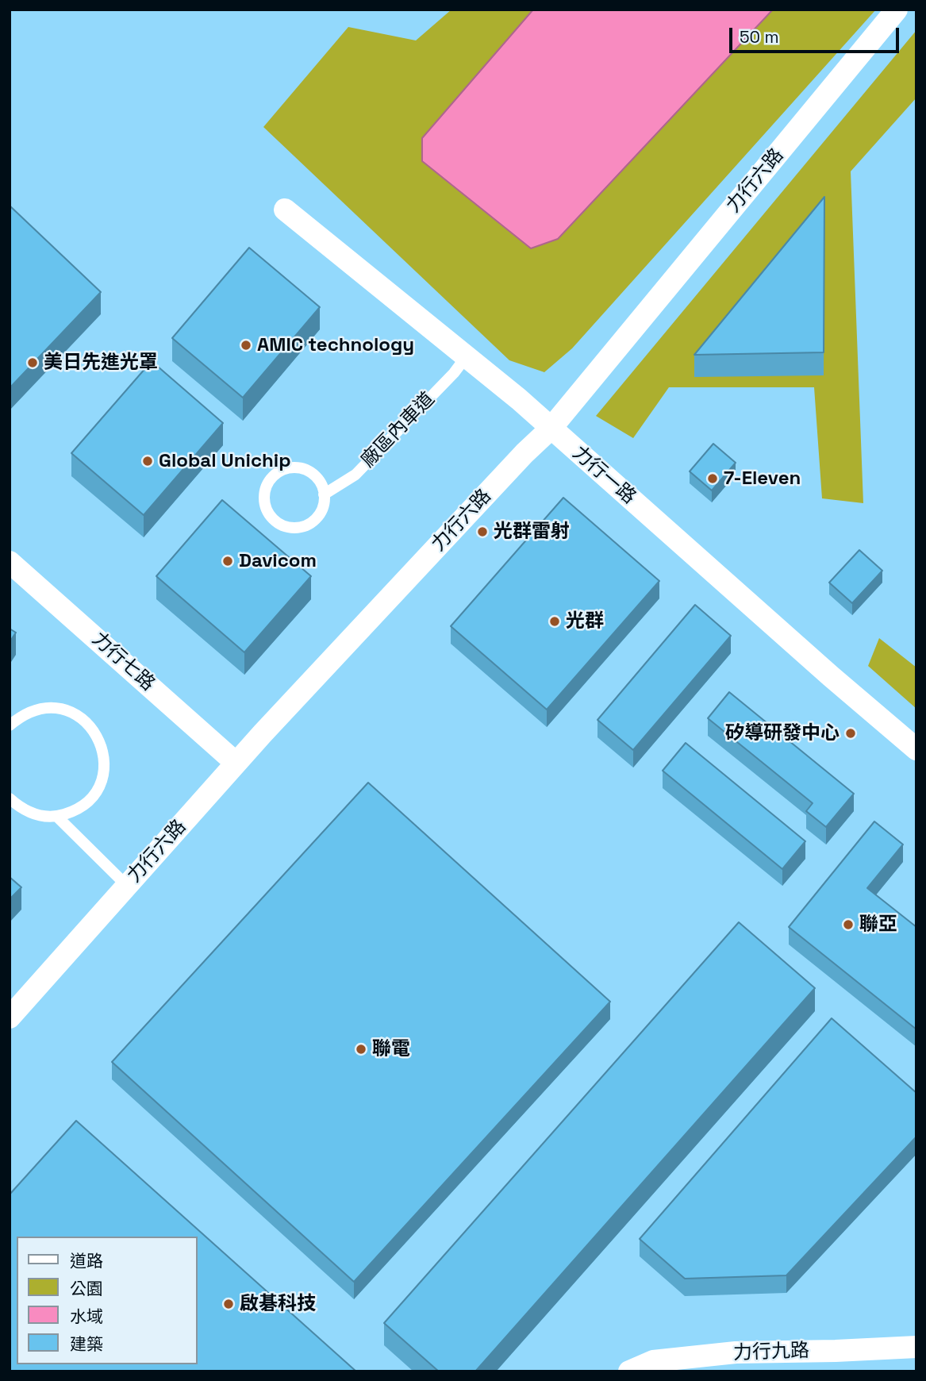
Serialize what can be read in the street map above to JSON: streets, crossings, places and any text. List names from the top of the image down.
{
  "streets": {
    "street": [
      "力行六路",
      "力行一路",
      "力行七路",
      "力行九路"
    ],
    "lane": ["廠區內車道"]
  },
  "crossings": [
    ["力行六路", "力行一路"],
    ["力行六路", "力行七路"],
    ["廠區內車道", "力行一路"]
  ],
  "places": [
    "AMIC technology",
    "美日先進光罩",
    "Global Unichip",
    "7-Eleven",
    "光群雷射",
    "Davicom",
    "光群",
    "矽導研發中心",
    "聯亞",
    "聯電",
    "啟碁科技"
  ],
  "legend": [
    "道路",
    "公園",
    "水域",
    "建築"
  ],
  "scale_bar": "50 m"
}
